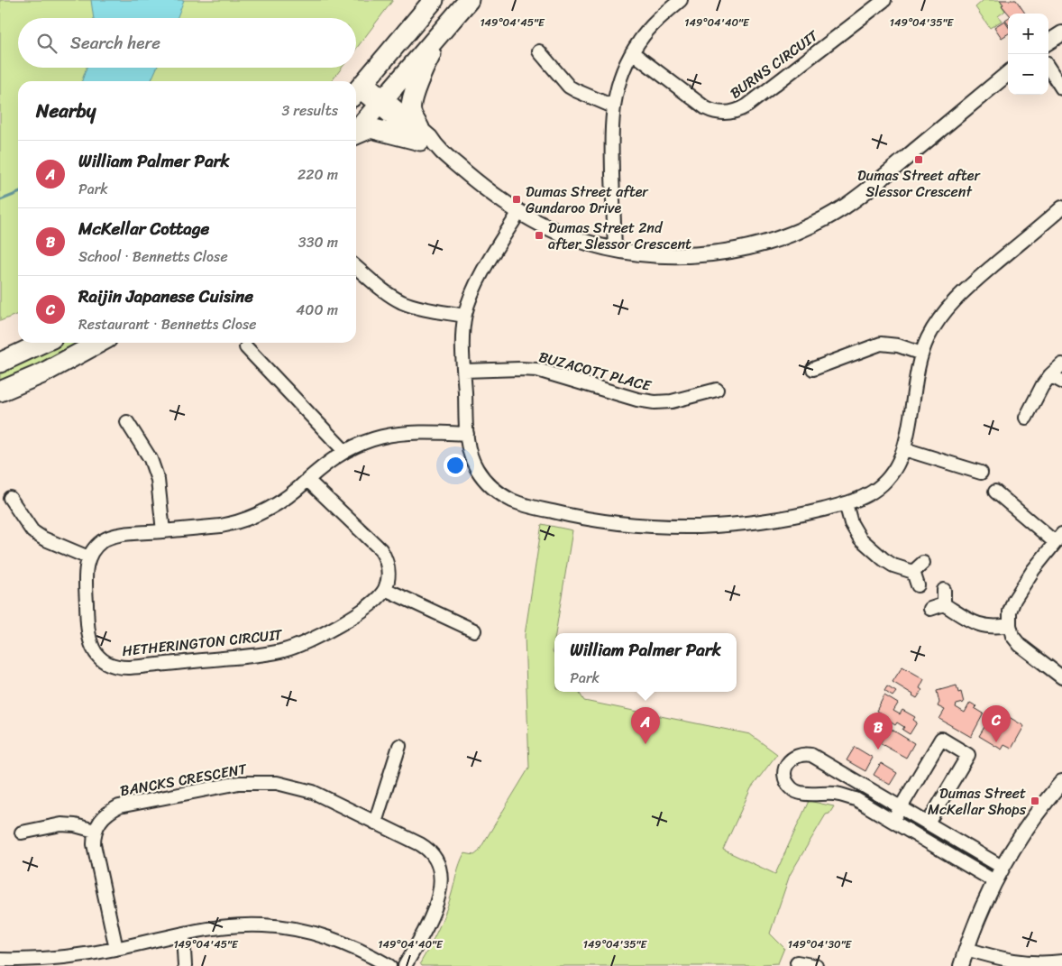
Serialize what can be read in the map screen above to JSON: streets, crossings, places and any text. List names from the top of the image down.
{
  "streets": {
    "street": [
      "BURNS CIRCUIT",
      "BUZACOTT PLACE",
      "HETHERINGTON CIRCUIT",
      "BANCKS CRESCENT"
    ]
  },
  "places": {
    "transit": [
      "Dumas Street after Slessor Crescent",
      "Dumas Street after Gundaroo Drive",
      "Dumas Street 2nd after Slessor Crescent",
      "Dumas Street McKellar Shops"
    ]
  },
  "page": {
    "map_buttons": ["+", "−"],
    "search": "Search here",
    "heading": ["Nearby", "3 results"],
    "list": [
      {
        "mark": "A",
        "name": "William Palmer Park",
        "note": "Park",
        "value": "220 m"
      },
      {
        "mark": "B",
        "name": "McKellar Cottage",
        "note": "School · Bennetts Close",
        "value": "330 m"
      },
      {
        "mark": "C",
        "name": "Raijin Japanese Cuisine",
        "note": "Restaurant · Bennetts Close",
        "value": "400 m"
      }
    ],
    "popup": ["William Palmer Park", "Park"],
    "pins": ["C", "A", "B"]
  },
  "coordinates": [
    "149°04'45\"E",
    "149°04'40\"E",
    "149°04'35\"E",
    "149°04'30\"E"
  ]
}
